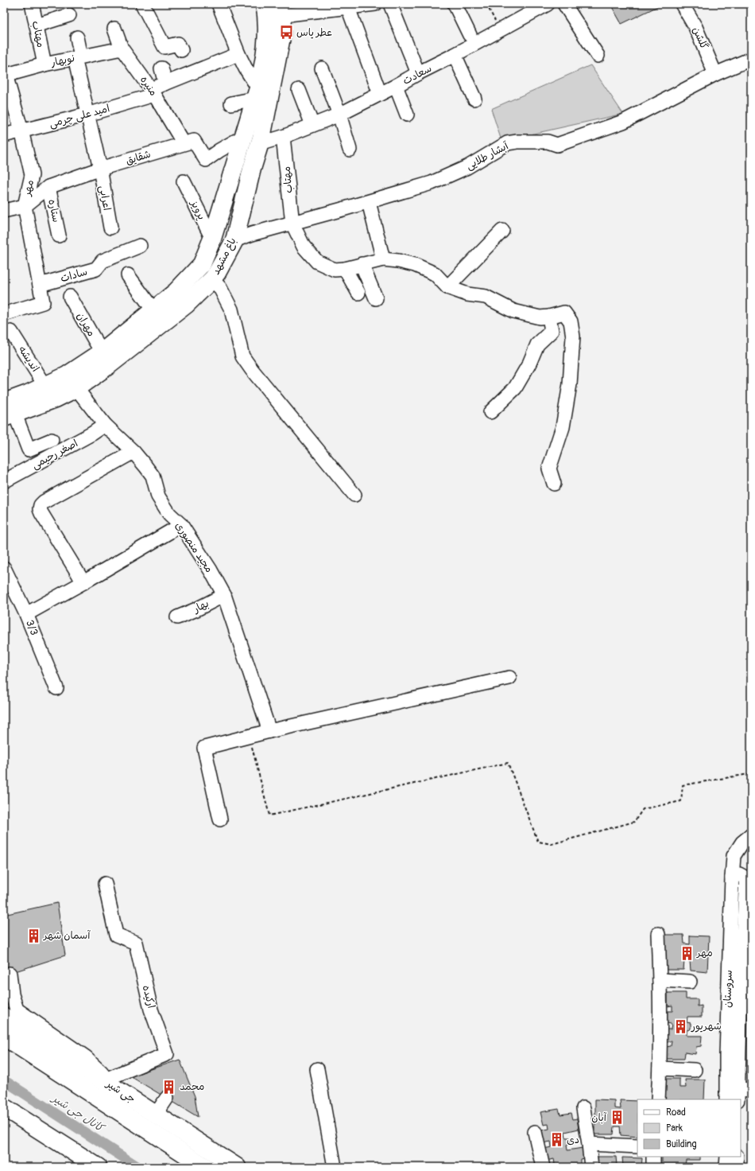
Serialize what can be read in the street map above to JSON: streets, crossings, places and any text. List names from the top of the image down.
{
  "streets": {
    "main road": ["باغ مشهد", "جی شیر"],
    "street": [
      "مهتاب",
      "گلشن",
      "نوبهار",
      "سعادت",
      "منیره",
      "امید علی چرمی",
      "آبشار طلایی",
      "شقایق",
      "مهر",
      "اعرابی",
      "پرویز",
      "ستاره",
      "سادات",
      "مهران",
      "اندیشه",
      "اصغر رحیمی",
      "مجید منصوری",
      "بهار",
      "3/3",
      "سروستان",
      "ارکیده"
    ]
  },
  "crossings": [
    ["مهتاب", "نوبهار"],
    ["مهتاب", "سعادت"],
    ["مهتاب", "آبشار طلایی"],
    ["گلشن", "آبشار طلایی"],
    ["نوبهار", "منیره"],
    ["نوبهار", "مهر"],
    ["نوبهار", "اعرابی"],
    ["سعادت", "باغ مشهد"],
    ["منیره", "امید علی چرمی"],
    ["منیره", "شقایق"],
    ["امید علی چرمی", "مهر"],
    ["امید علی چرمی", "اعرابی"],
    ["آبشار طلایی", "باغ مشهد"],
    ["شقایق", "مهر"],
    ["شقایق", "اعرابی"],
    ["شقایق", "ستاره"],
    ["شقایق", "باغ مشهد"],
    ["مهر", "سادات"],
    ["پرویز", "باغ مشهد"],
    ["باغ مشهد", "مهران"],
    ["باغ مشهد", "اندیشه"],
    ["باغ مشهد", "مجید منصوری"],
    ["اصغر رحیمی", "مجید منصوری"],
    ["مجید منصوری", "بهار"],
    ["ارکیده", "جی شیر"]
  ],
  "water": ["کانال جی شیر"],
  "places": {
    "bus stop": ["عطر یاس"],
    "building": [
      "آسمان شهر",
      "مهر",
      "شهریور",
      "محمد",
      "آبان",
      "دی"
    ]
  },
  "legend": ["Road", "Park", "Building"]
}
